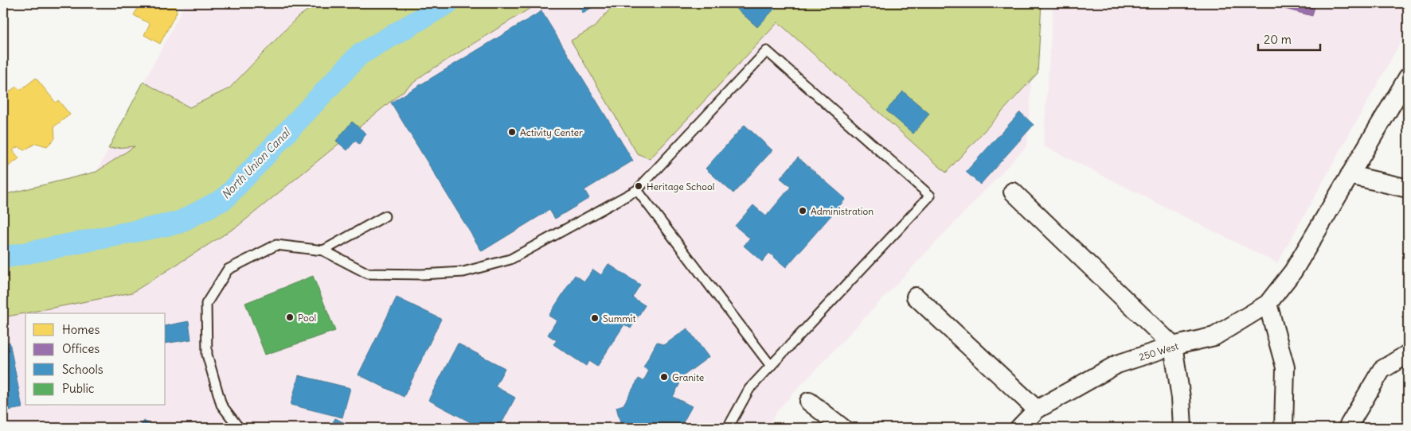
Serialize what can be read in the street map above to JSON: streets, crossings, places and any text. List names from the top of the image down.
{
  "streets": {
    "street": ["250 West"]
  },
  "water": ["North Union Canal"],
  "places": [
    "Activity Center",
    "Heritage School",
    "Administration",
    "Pool",
    "Summit",
    "Granite"
  ],
  "legend": [
    "Homes",
    "Offices",
    "Schools",
    "Public"
  ],
  "scale_bar": "20 m"
}
